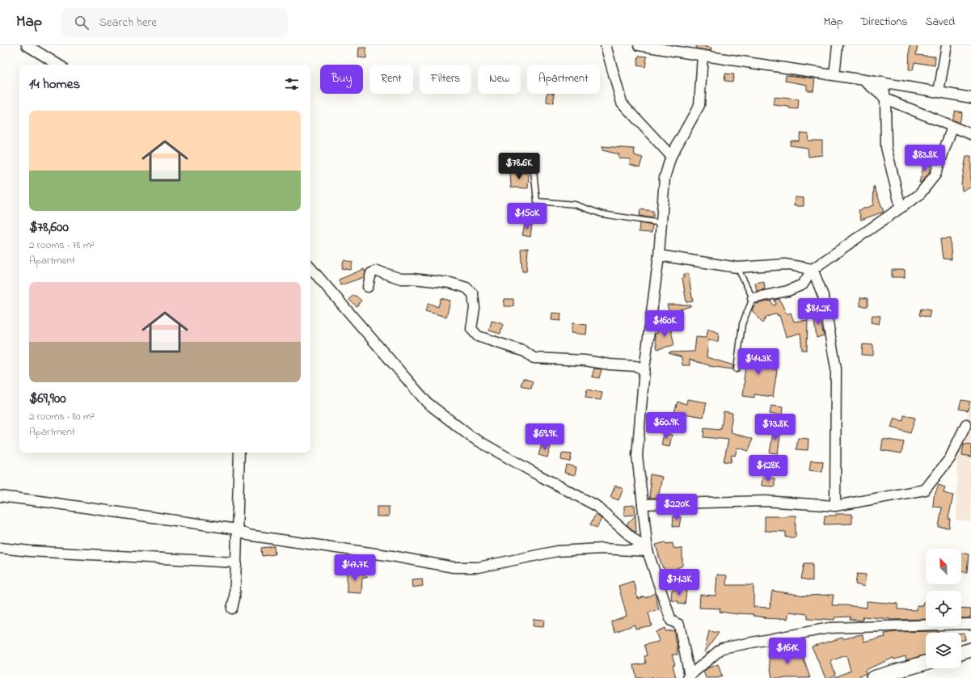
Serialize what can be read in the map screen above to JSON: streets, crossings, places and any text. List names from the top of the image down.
{
  "north": "top left",
  "page": {
    "header": "Map",
    "search": "Search here",
    "nav": ["Map", "Directions", "Saved"],
    "chip": [
      "Buy",
      "Rent",
      "Filters",
      "New",
      "Apartment"
    ],
    "heading": "14 homes",
    "list": [
      {
        "name": "$78,600",
        "note": "2 rooms · 78 m² · Apartment"
      },
      {
        "name": "$69,900",
        "note": "2 rooms · 80 m² · Apartment"
      }
    ],
    "price": [
      "$83.8K",
      "$78.6K",
      "$150K",
      "$81.2K",
      "$160K",
      "$44.3K",
      "$60.9K",
      "$73.8K",
      "$69.9K",
      "$128K",
      "$220K",
      "$47.7K",
      "$71.3K",
      "$161K"
    ]
  }
}
